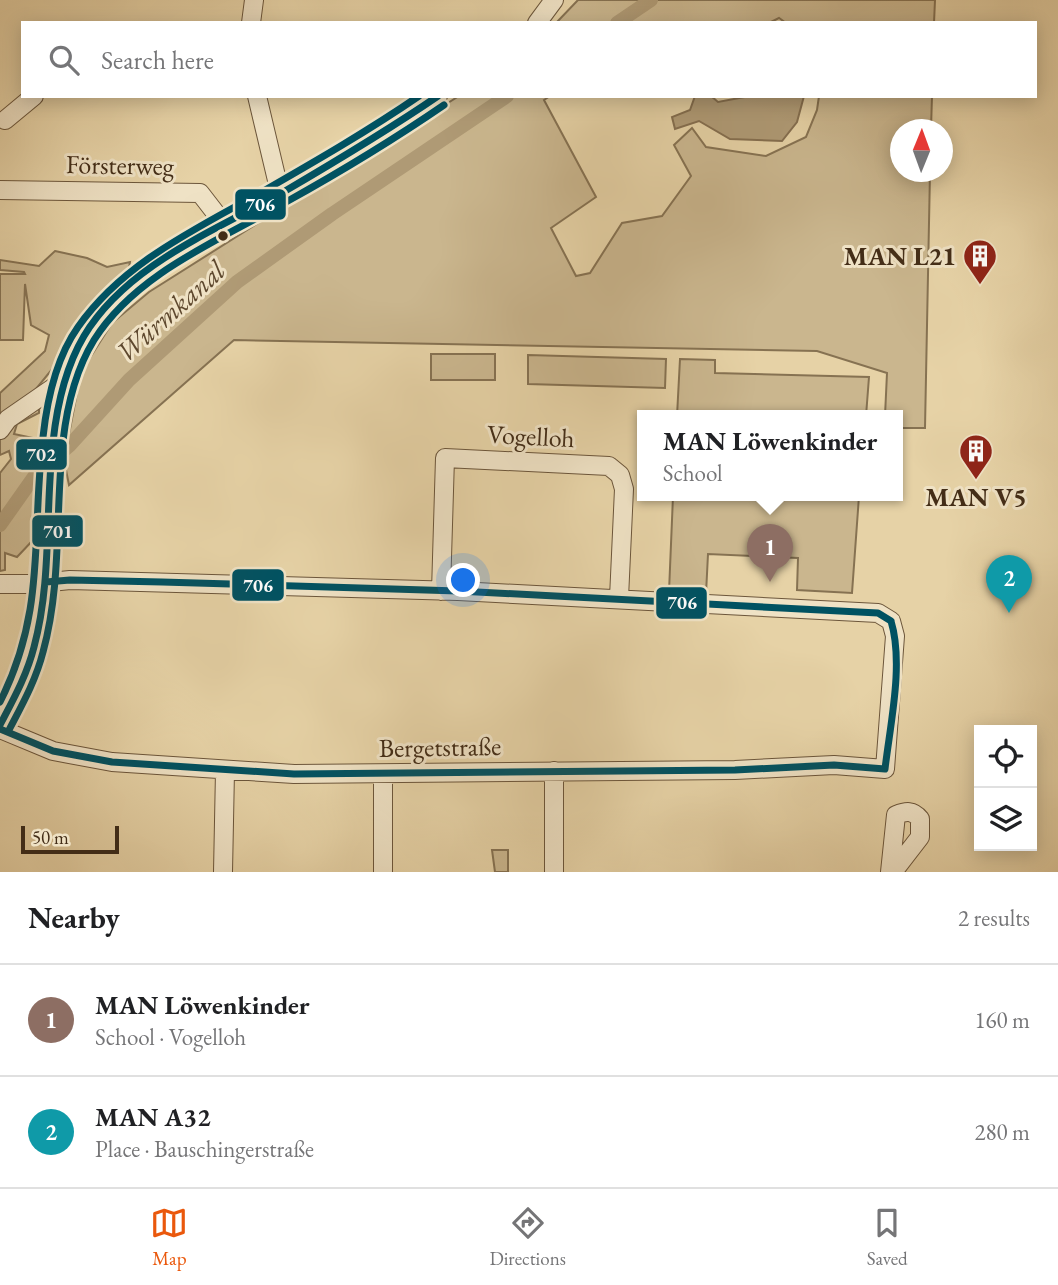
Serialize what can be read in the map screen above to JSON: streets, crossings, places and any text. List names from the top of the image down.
{
  "streets": {
    "street": ["Försterweg", "Vogelloh", "Bergetstraße"]
  },
  "crossings": [
    ["Vogelloh", "Bergetstraße"]
  ],
  "water": ["Würmkanal"],
  "places": {
    "building": ["MAN L21", "MAN V5"]
  },
  "lines": ["transit line 706", "transit line 702", "transit line 701"],
  "scale_bar": "50 m",
  "north": "top",
  "page": {
    "search": "Search here",
    "popup": ["MAN Löwenkinder", "School"],
    "pins": ["1", "2"],
    "scale": "50 m",
    "heading": ["Nearby", "2 results"],
    "list": [
      {
        "mark": "1",
        "name": "MAN Löwenkinder",
        "note": "School · Vogelloh",
        "value": "160 m"
      },
      {
        "mark": "2",
        "name": "MAN A32",
        "note": "Place · Bauschingerstraße",
        "value": "280 m"
      }
    ],
    "nav": ["Map", "Directions", "Saved"]
  }
}
